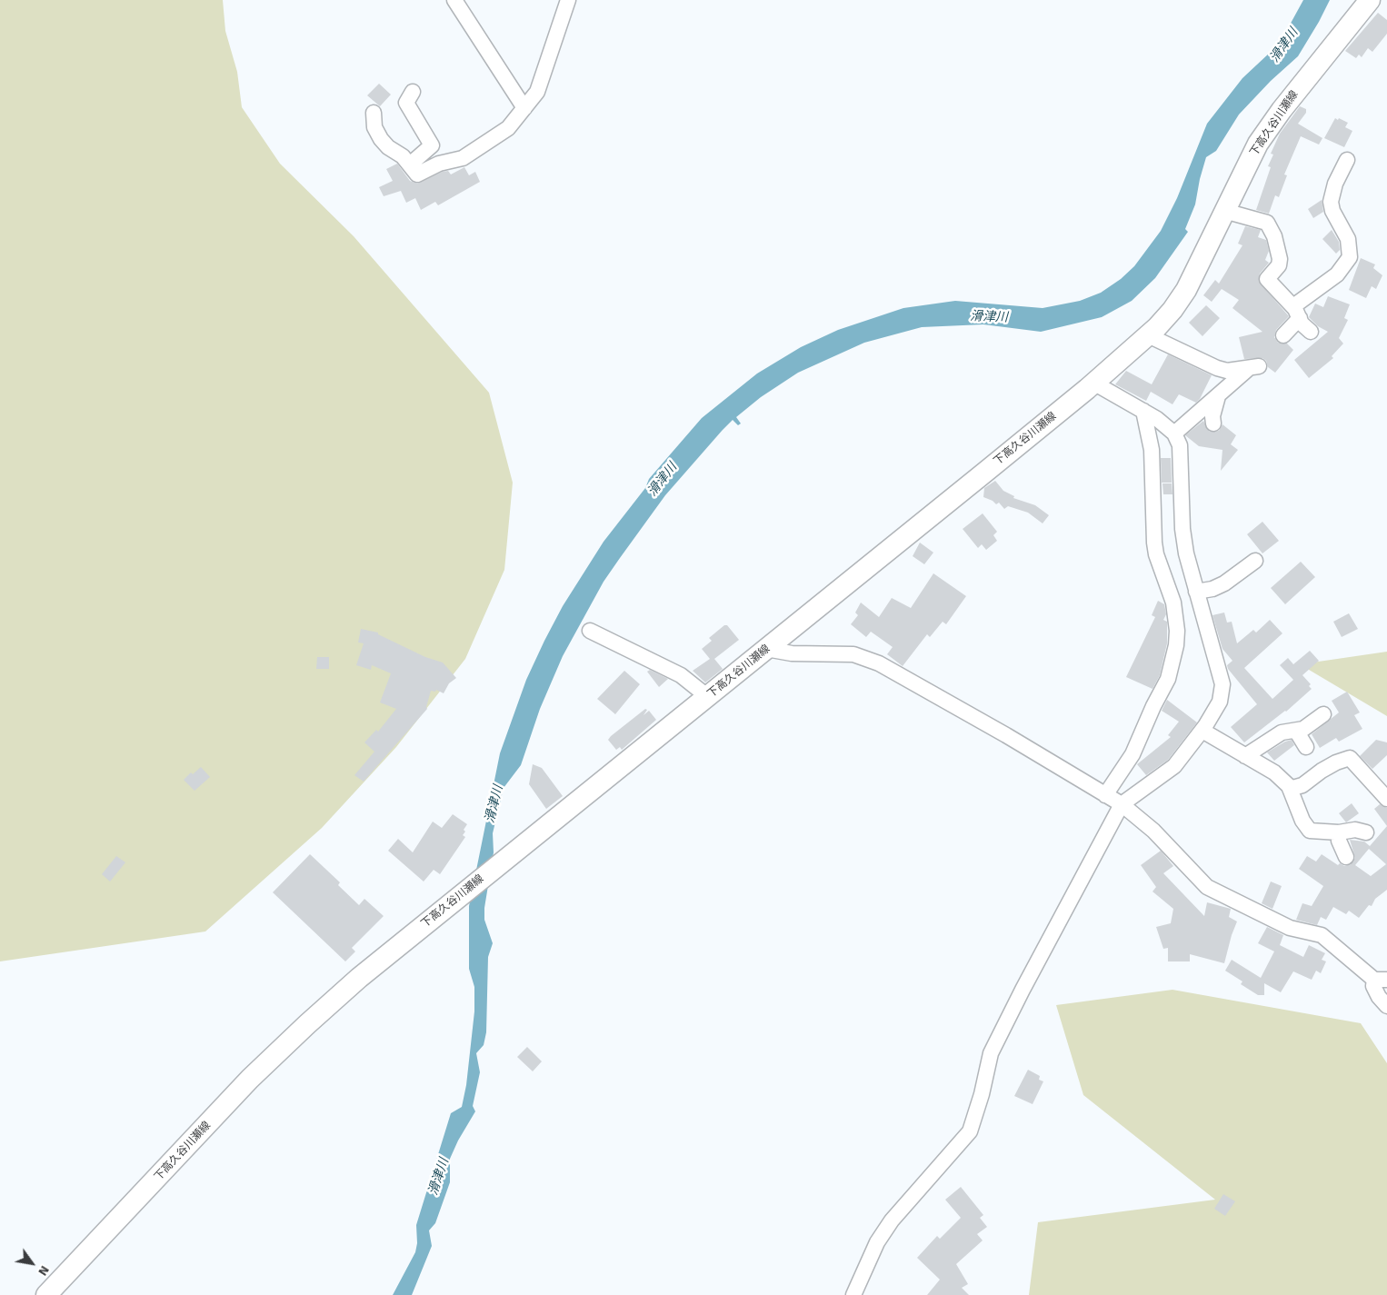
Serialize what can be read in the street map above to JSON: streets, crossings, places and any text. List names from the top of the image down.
{
  "streets": {
    "main road": ["下高久谷川瀬線"]
  },
  "water": ["滑津川"],
  "north": "bottom right"
}
